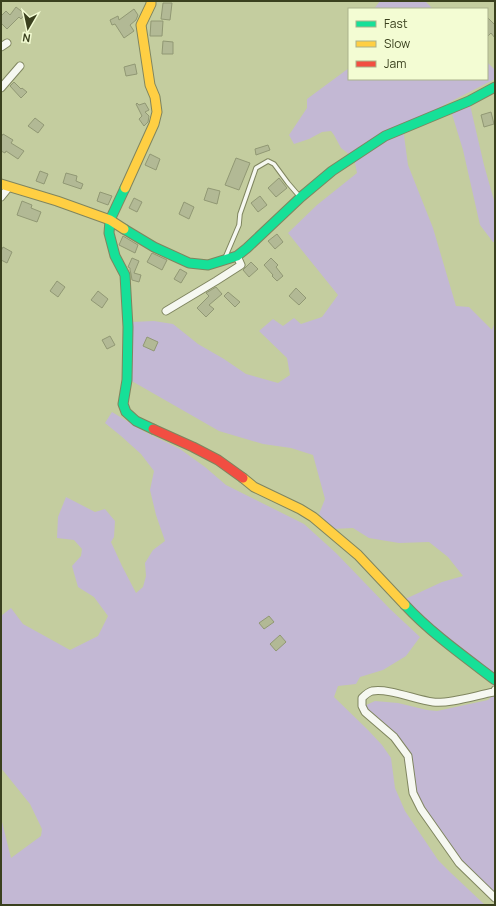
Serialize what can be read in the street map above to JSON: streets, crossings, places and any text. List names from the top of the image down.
{
  "legend": ["Fast", "Slow", "Jam"],
  "north": "bottom"
}
